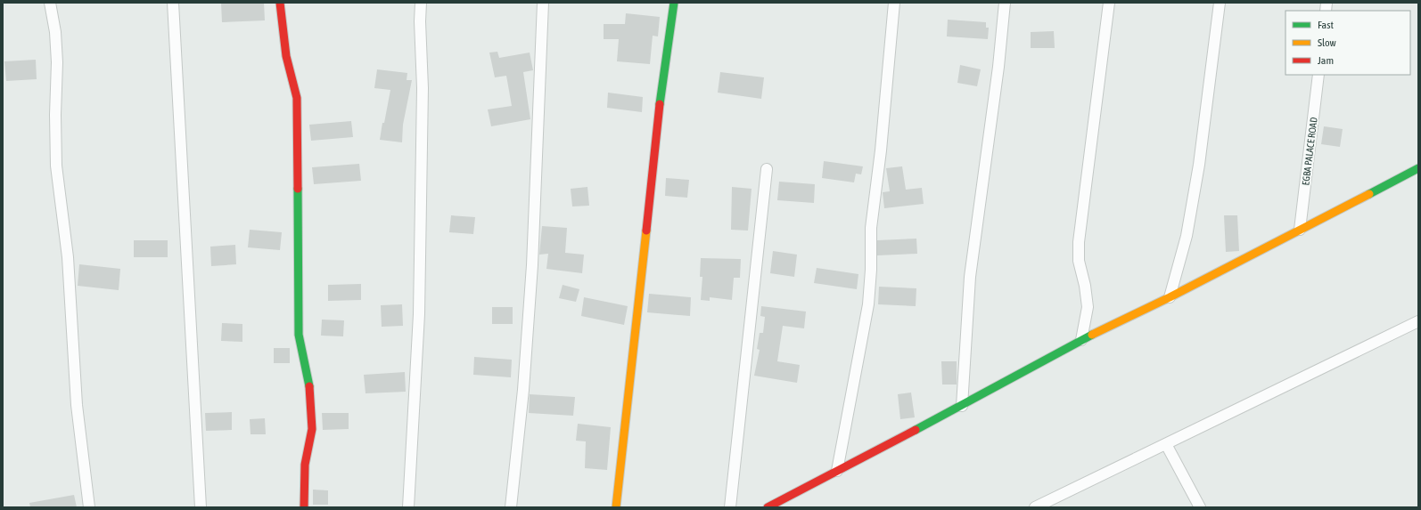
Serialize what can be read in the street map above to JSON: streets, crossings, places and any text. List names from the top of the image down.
{
  "streets": {
    "street": ["EGBA PALACE ROAD"]
  },
  "legend": ["Fast", "Slow", "Jam"]
}
